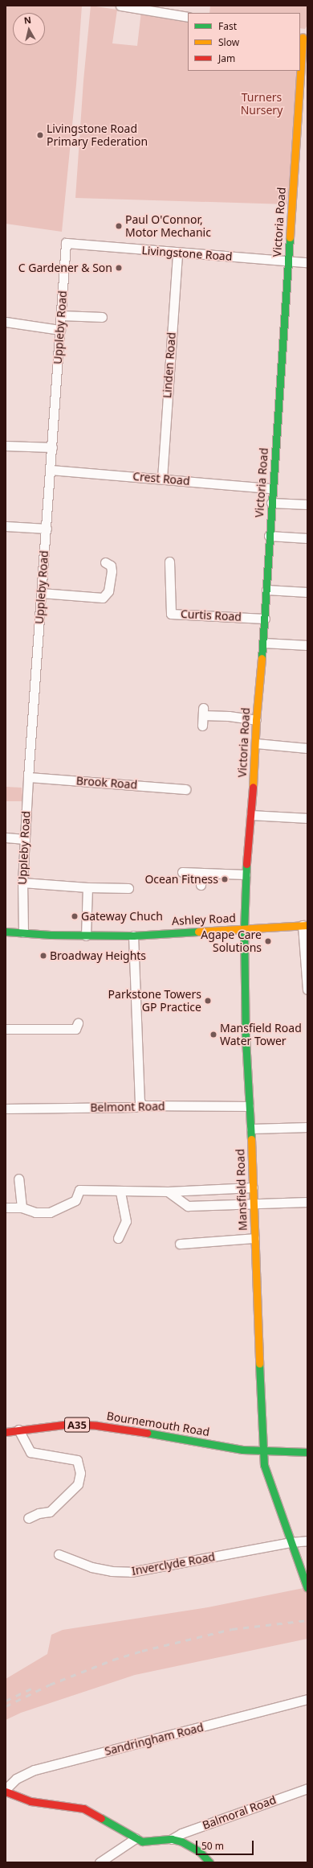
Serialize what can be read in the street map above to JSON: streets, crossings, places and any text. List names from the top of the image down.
{
  "streets": {
    "main road": [
      "Victoria Road",
      "Ashley Road",
      "Mansfield Road",
      "Bournemouth Road",
      "A35"
    ],
    "street": [
      "Livingstone Road",
      "Uppleby Road",
      "Linden Road",
      "Crest Road",
      "Curtis Road",
      "Brook Road",
      "Belmont Road",
      "Inverclyde Road",
      "Sandringham Road",
      "Balmoral Road"
    ]
  },
  "crossings": [
    ["Victoria Road", "Livingstone Road"],
    ["Victoria Road", "Crest Road"],
    ["Victoria Road", "Curtis Road"],
    ["Victoria Road", "Ashley Road"],
    ["Victoria Road", "Mansfield Road"],
    ["Livingstone Road", "Uppleby Road"],
    ["Livingstone Road", "Linden Road"],
    ["Uppleby Road", "Crest Road"],
    ["Uppleby Road", "Brook Road"],
    ["Uppleby Road", "Ashley Road"],
    ["Linden Road", "Crest Road"],
    ["Ashley Road", "Mansfield Road"],
    ["Belmont Road", "Mansfield Road"],
    ["Mansfield Road", "Bournemouth Road"],
    ["Mansfield Road", "Inverclyde Road"]
  ],
  "parks": ["Turners Nursery"],
  "places": [
    "Livingstone Road Primary Federation",
    "Paul O'Connor, Motor Mechanic",
    "C Gardener & Son",
    "Ocean Fitness",
    "Gateway Chuch",
    "Agape Care Solutions",
    "Broadway Heights",
    "Parkstone Towers GP Practice",
    "Mansfield Road Water Tower"
  ],
  "legend": ["Fast", "Slow", "Jam"],
  "scale_bar": "50 m",
  "north": "top"
}
